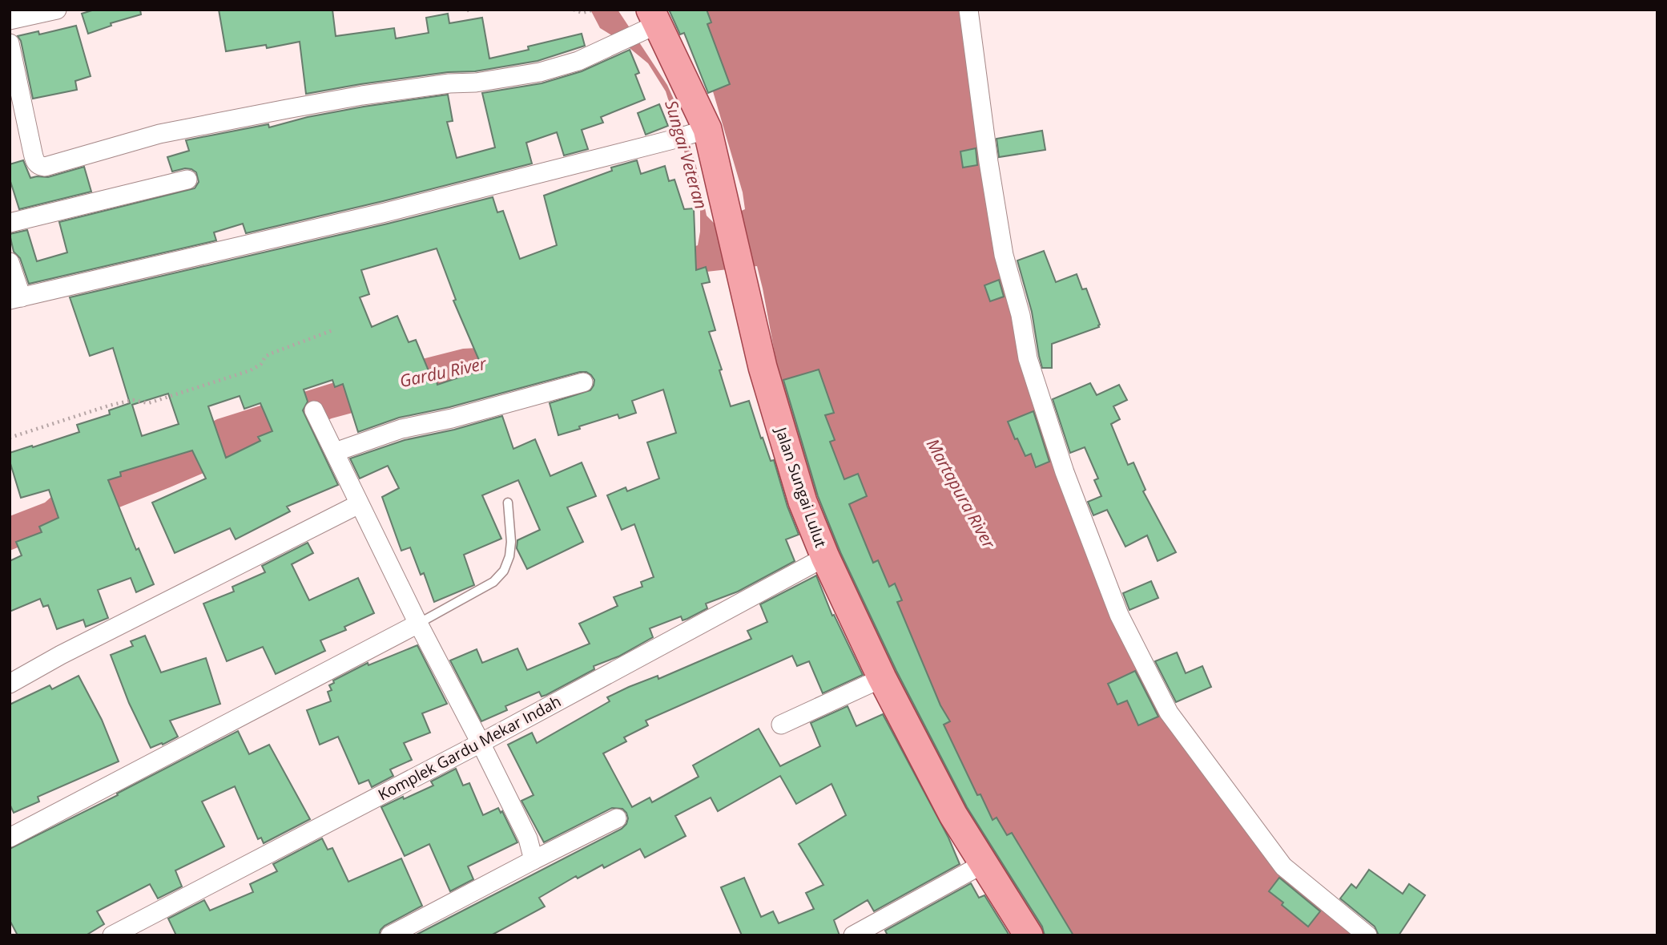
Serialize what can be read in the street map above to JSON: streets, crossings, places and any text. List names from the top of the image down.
{
  "streets": {
    "main road": ["Jalan Sungai Lulut"],
    "street": ["Komplek Gardu Mekar Indah"]
  },
  "crossings": [
    ["Jalan Sungai Lulut", "Komplek Gardu Mekar Indah"]
  ],
  "water": ["Sungai Veteran", "Gardu River", "Martapura River"]
}
